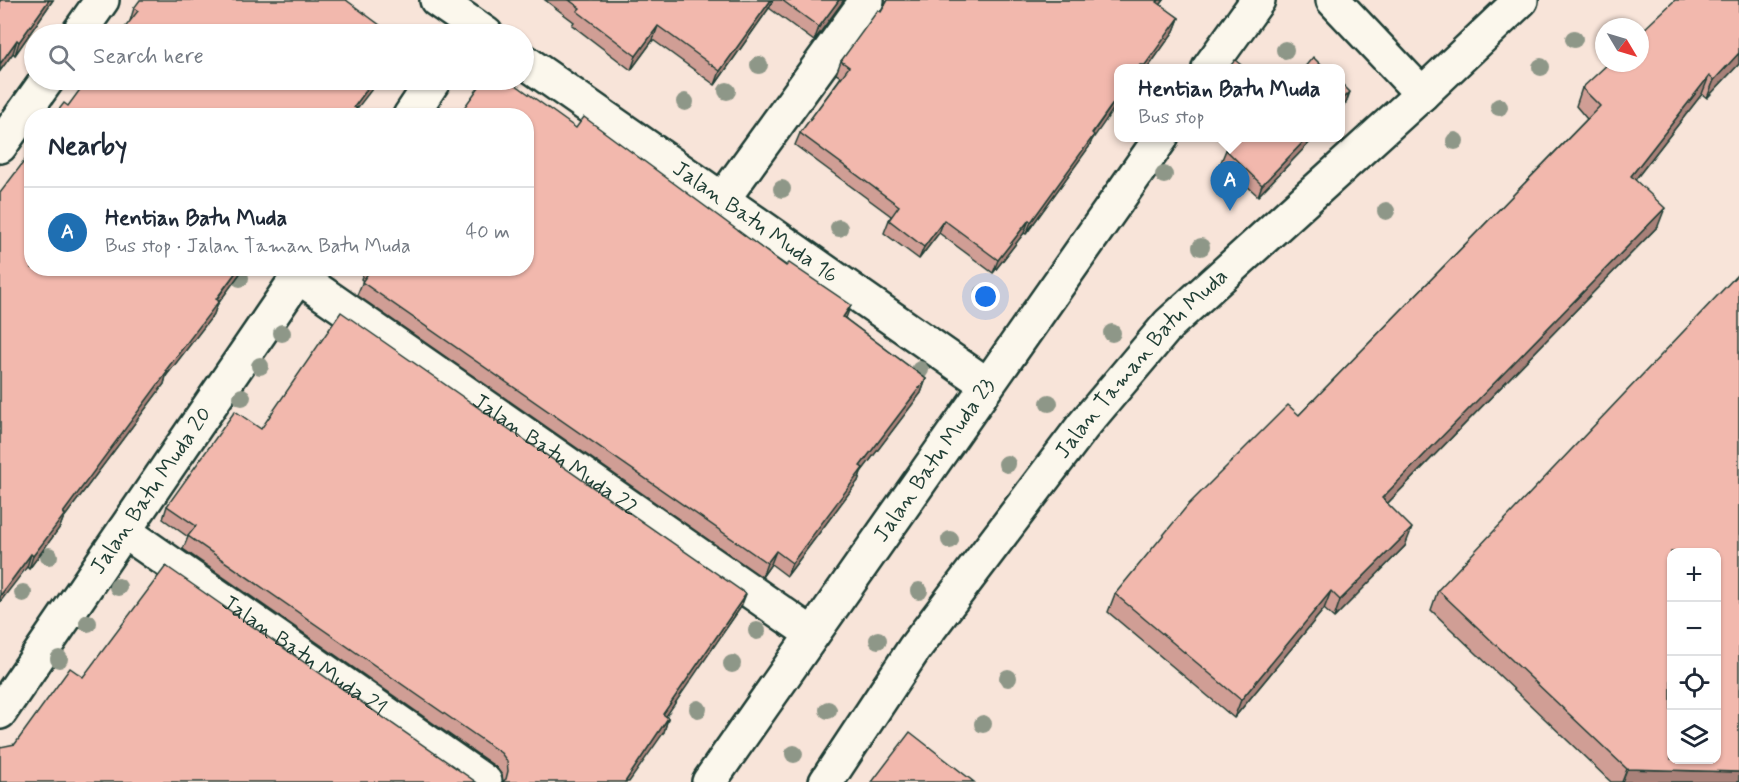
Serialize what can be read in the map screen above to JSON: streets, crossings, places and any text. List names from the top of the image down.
{
  "streets": {
    "street": [
      "Jalan Batu Muda 16",
      "Jalan Taman Batu Muda",
      "Jalan Batu Muda 22",
      "Jalan Batu Muda 23",
      "Jalan Batu Muda 20",
      "Jalan Batu Muda 21"
    ]
  },
  "crossings": [
    ["Jalan Batu Muda 16", "Jalan Batu Muda 23"],
    ["Jalan Batu Muda 22", "Jalan Batu Muda 23"],
    ["Jalan Batu Muda 20", "Jalan Batu Muda 21"]
  ],
  "north": "bottom right",
  "page": {
    "search": "Search here",
    "popup": ["Hentian Batu Muda", "Bus stop"],
    "heading": "Nearby",
    "pins": "A",
    "list": [
      {
        "mark": "A",
        "name": "Hentian Batu Muda",
        "note": "Bus stop · Jalan Taman Batu Muda",
        "value": "40 m"
      }
    ],
    "map_buttons": ["+", "−"]
  }
}
